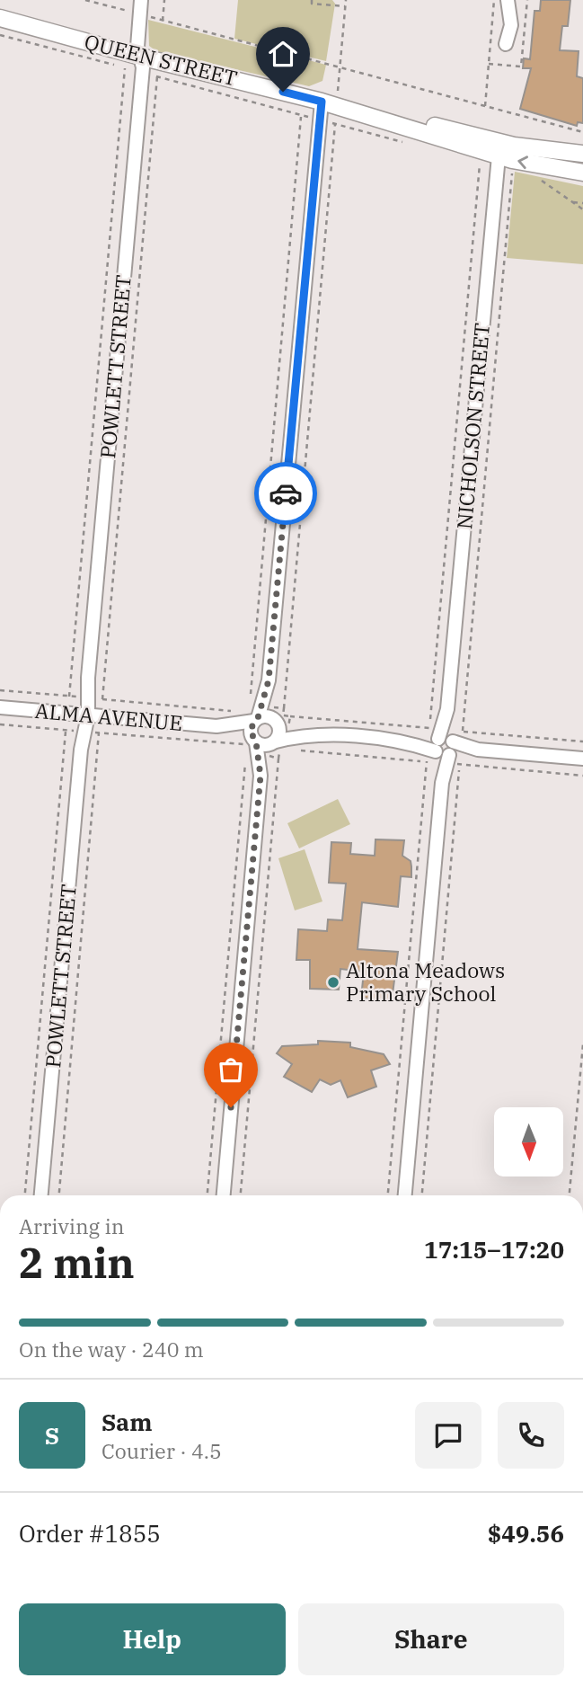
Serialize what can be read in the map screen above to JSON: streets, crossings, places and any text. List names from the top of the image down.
{
  "streets": {
    "main road": ["QUEEN STREET"],
    "street": ["POWLETT STREET", "NICHOLSON STREET", "ALMA AVENUE"]
  },
  "crossings": [
    ["QUEEN STREET", "POWLETT STREET"],
    ["QUEEN STREET", "NICHOLSON STREET"],
    ["POWLETT STREET", "ALMA AVENUE"]
  ],
  "places": ["Altona Meadows Primary School"],
  "north": "bottom",
  "page": {
    "heading": ["2 min", "Arriving in", "17:15–17:20"],
    "panel": [
      "Sam",
      "Courier · 4.5",
      "Order #1855",
      "$49.56"
    ],
    "bar": "On the way · 240 m",
    "round": "S",
    "buttons": ["Help", "Share"]
  }
}
